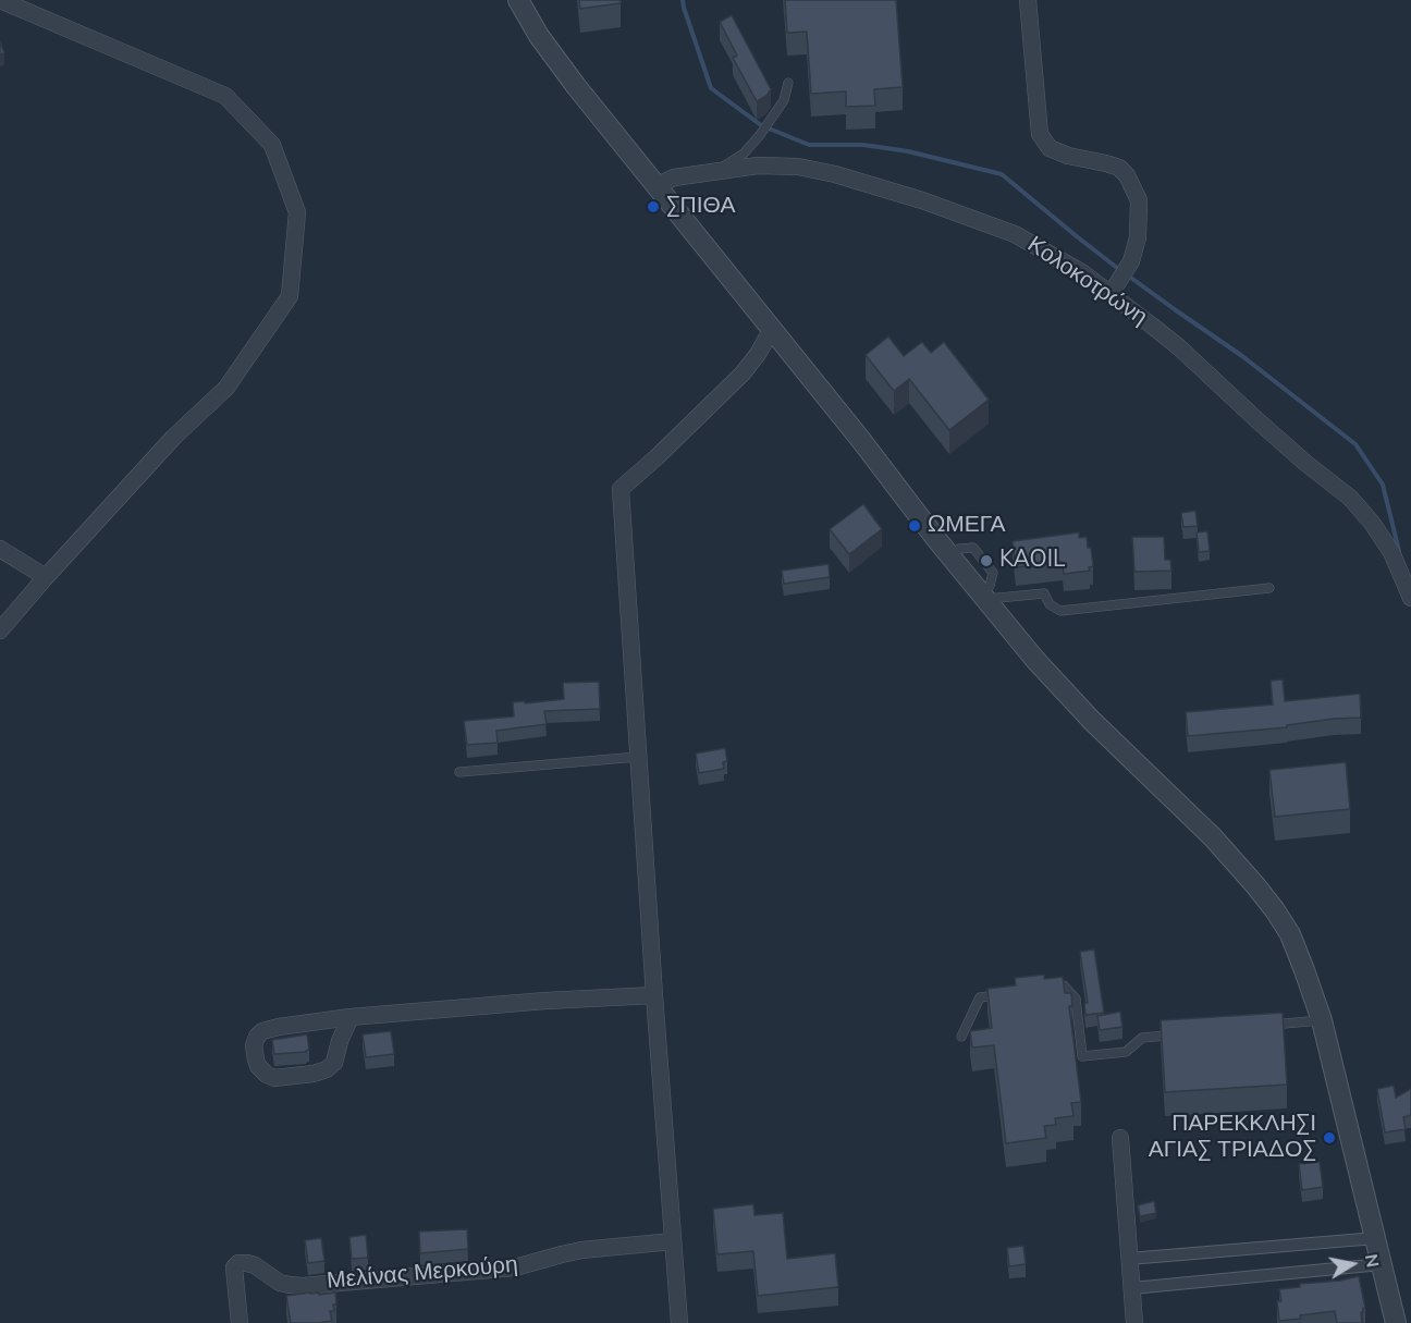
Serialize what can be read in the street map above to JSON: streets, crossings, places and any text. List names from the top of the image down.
{
  "streets": {
    "street": ["Κολοκοτρώνη", "Μελίνας Μερκούρη"]
  },
  "places": [
    "ΣΠΙΘΑ",
    "ΩΜΕΓΑ",
    "KAOIL",
    "ΠΑΡΕΚΚΛΗΣΙ ΑΓΙΑΣ ΤΡΙΑΔΟΣ"
  ],
  "north": "right"
}
